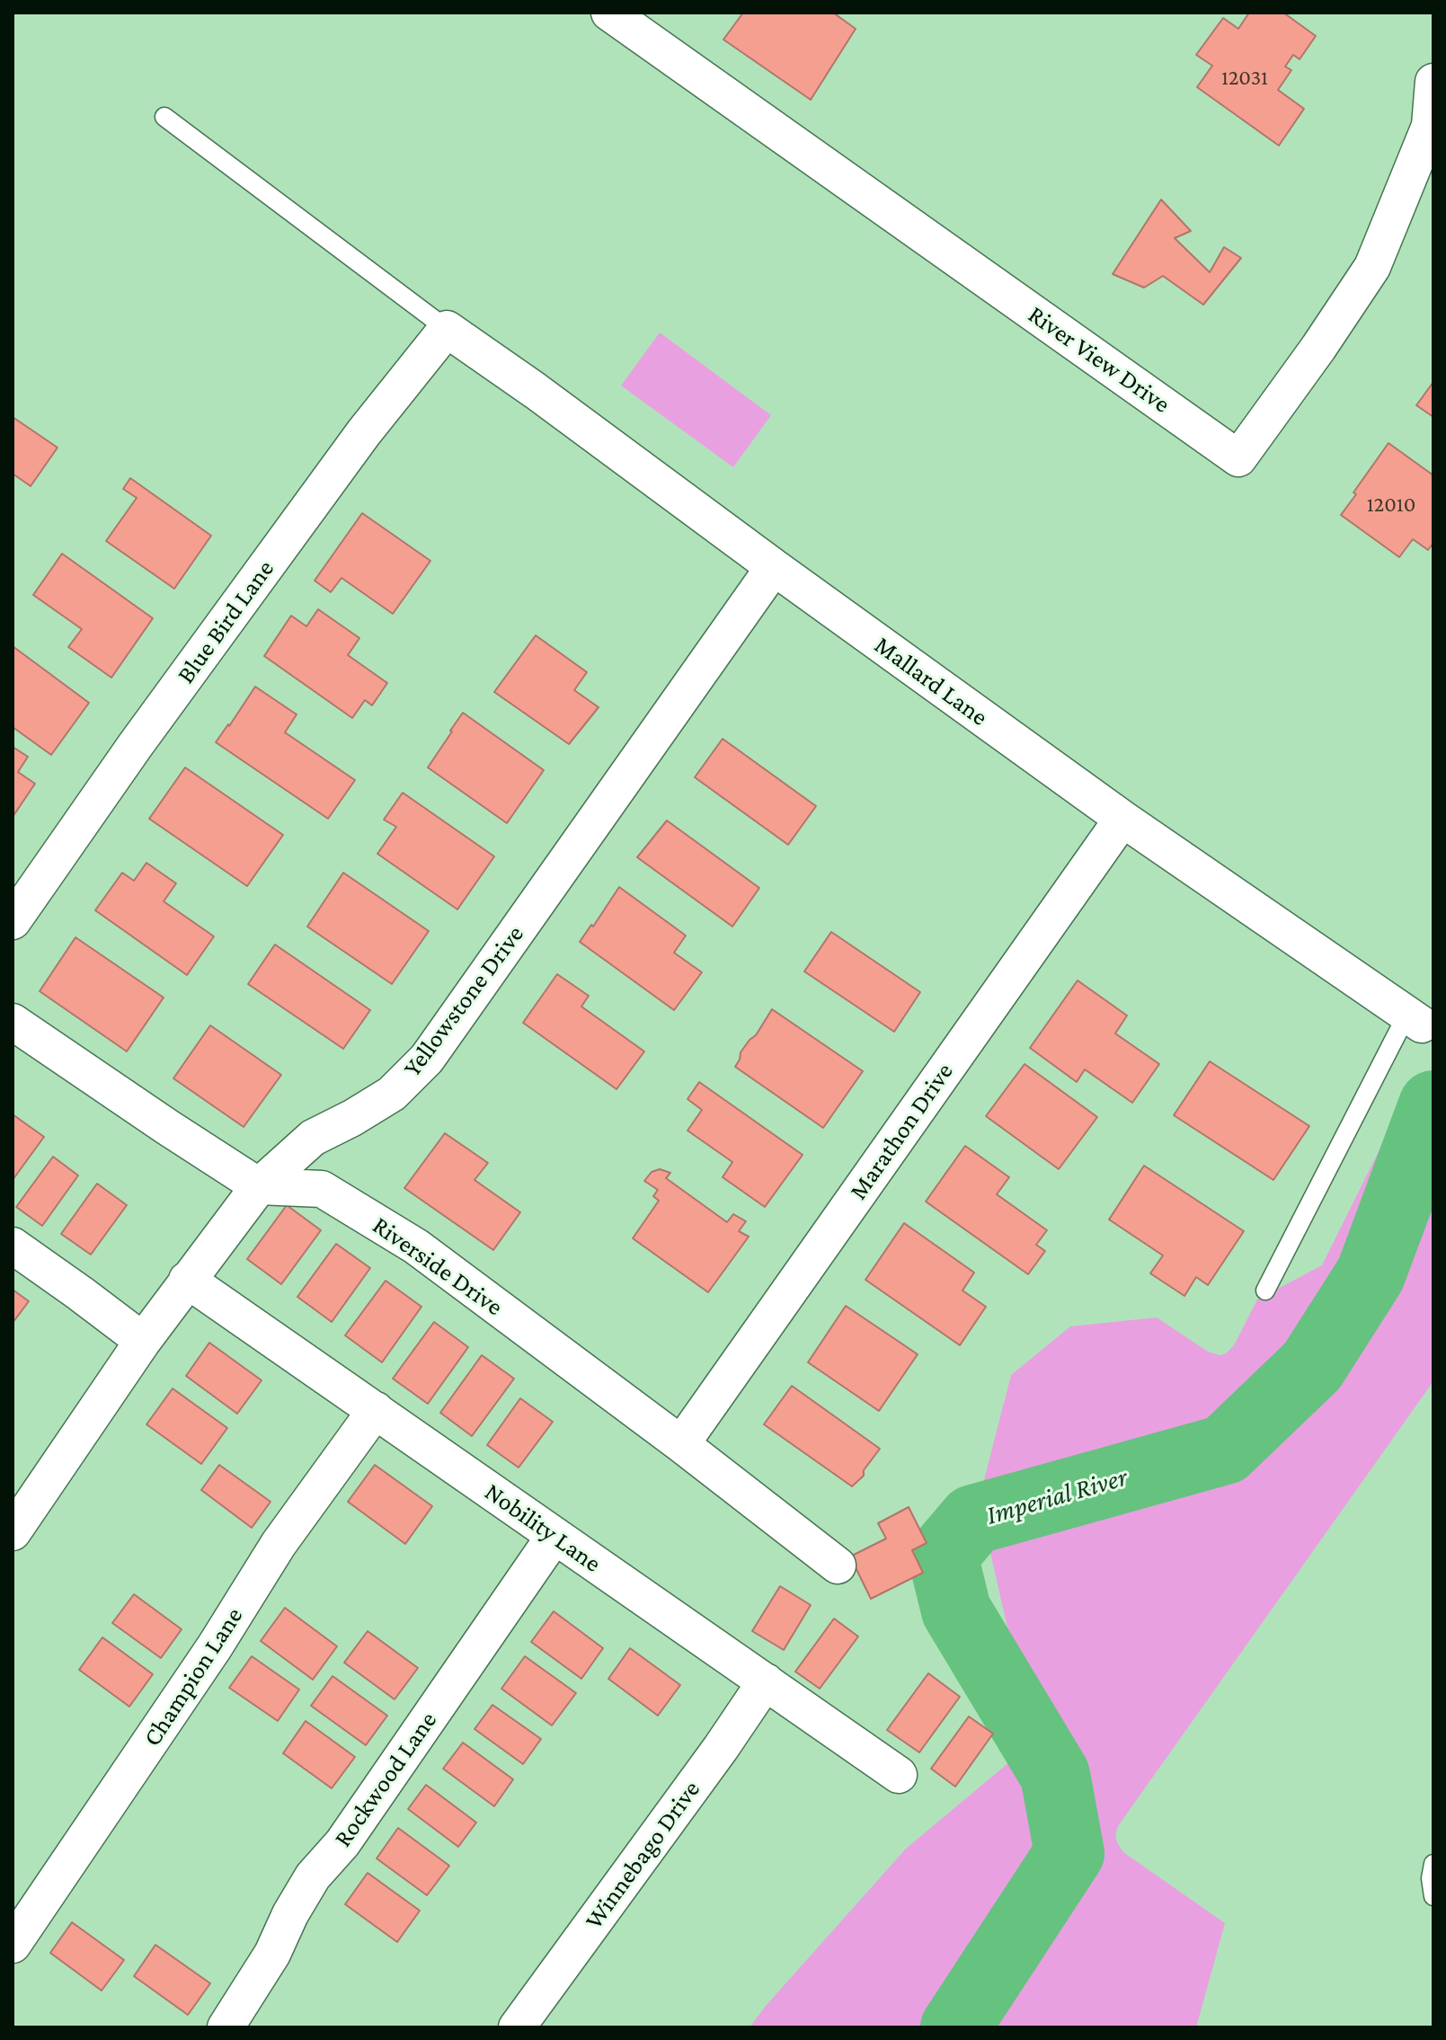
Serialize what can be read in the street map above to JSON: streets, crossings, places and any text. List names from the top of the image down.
{
  "streets": {
    "street": [
      "River View Drive",
      "Blue Bird Lane",
      "Mallard Lane",
      "Yellowstone Drive",
      "Marathon Drive",
      "Riverside Drive",
      "Nobility Lane",
      "Champion Lane",
      "Rockwood Lane",
      "Winnebago Drive"
    ]
  },
  "crossings": [
    ["Blue Bird Lane", "Mallard Lane"],
    ["Mallard Lane", "Yellowstone Drive"],
    ["Mallard Lane", "Marathon Drive"],
    ["Yellowstone Drive", "Riverside Drive"],
    ["Yellowstone Drive", "Nobility Lane"],
    ["Marathon Drive", "Riverside Drive"],
    ["Nobility Lane", "Champion Lane"],
    ["Nobility Lane", "Rockwood Lane"],
    ["Nobility Lane", "Winnebago Drive"]
  ],
  "water": ["Imperial River"],
  "house_numbers": ["12031", "12010"]
}
